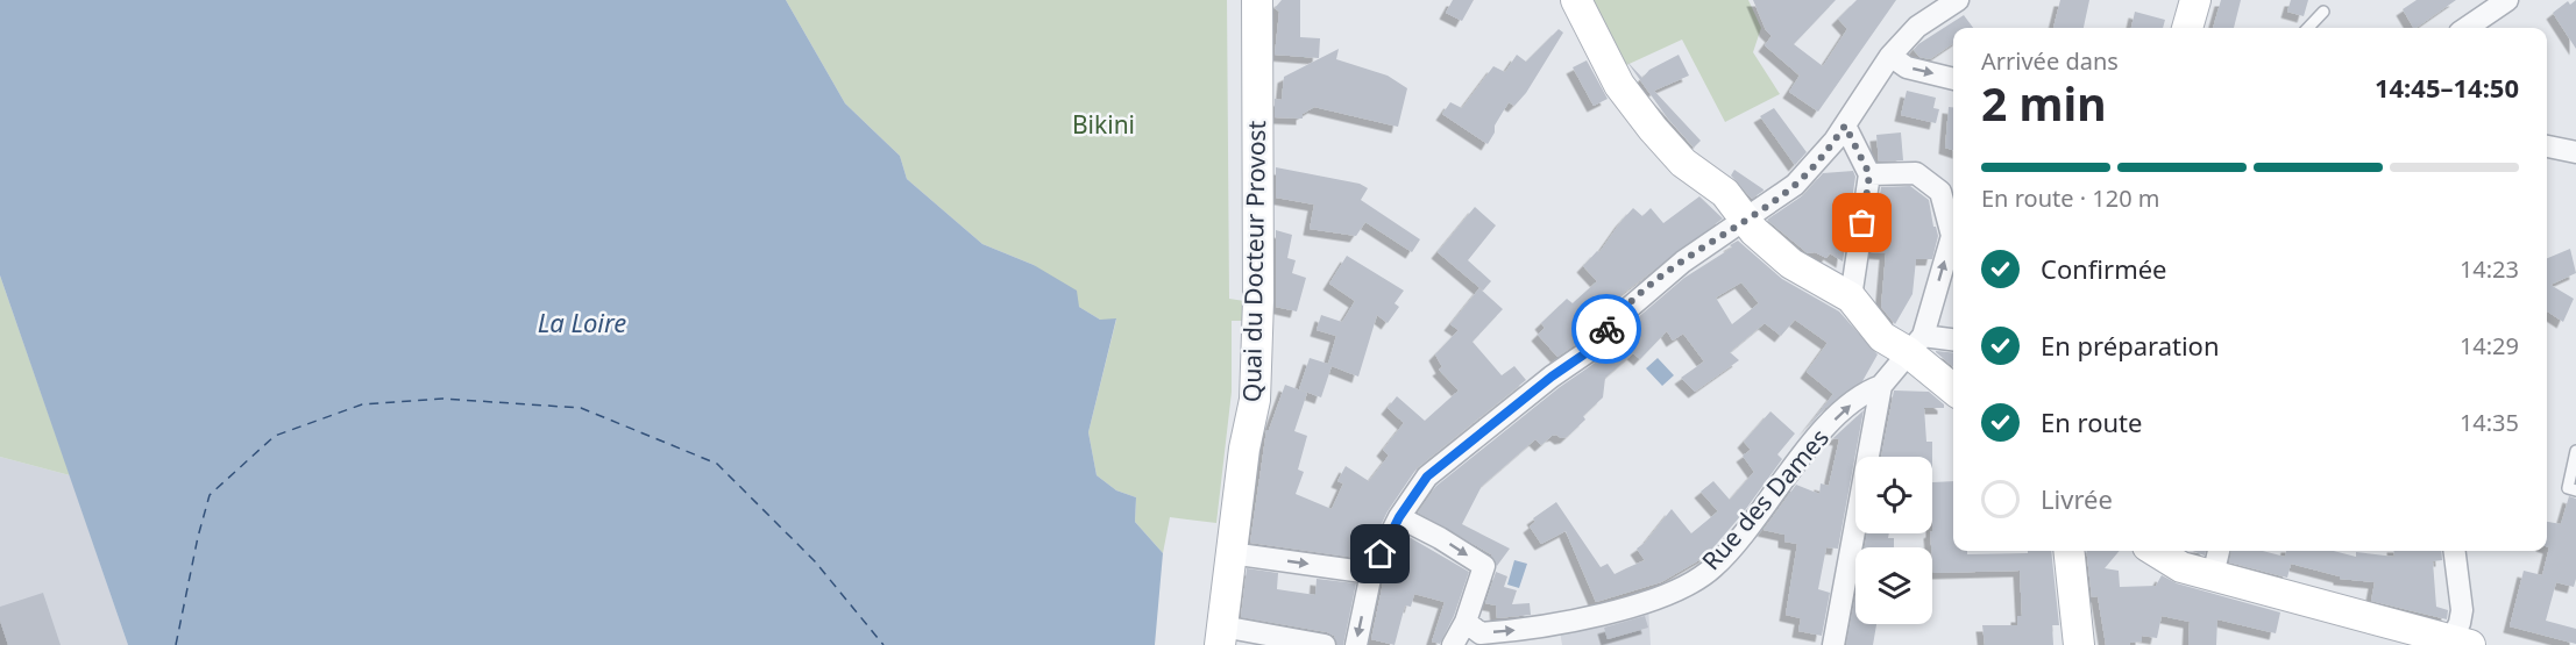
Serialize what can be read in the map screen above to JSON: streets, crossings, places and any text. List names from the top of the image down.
{
  "streets": {
    "street": ["Quai du Docteur Provost", "Rue des Dames"]
  },
  "one_way": ["Rue des Dames"],
  "water": ["La Loire"],
  "parks": ["Bikini"],
  "page": {
    "heading": ["2 min", "Arrivée dans", "14:45–14:50"],
    "bar": "En route · 120 m",
    "list": [
      ["Confirmée", "14:23"],
      ["En préparation", "14:29"],
      ["En route", "14:35"],
      "Livrée"
    ]
  }
}
